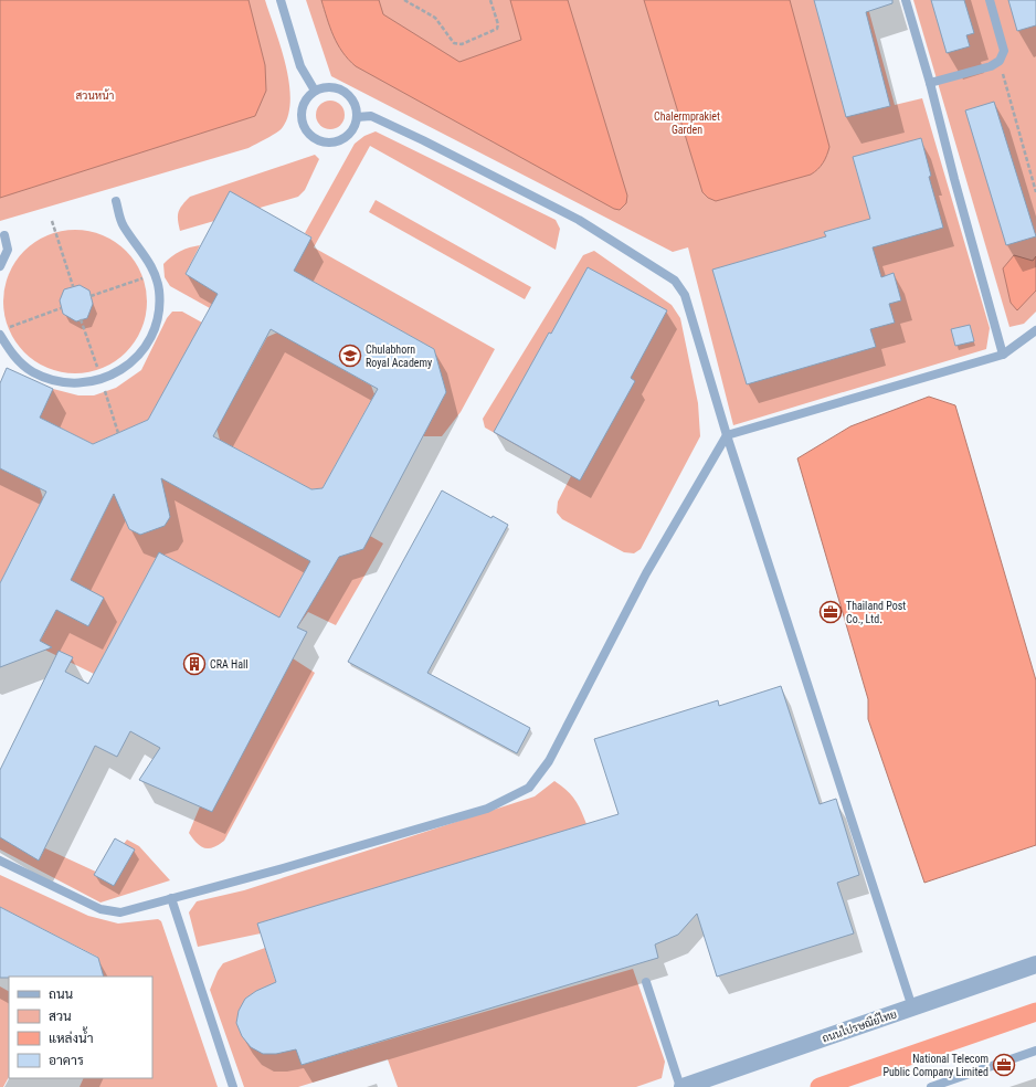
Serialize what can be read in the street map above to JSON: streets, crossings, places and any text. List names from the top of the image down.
{
  "streets": {
    "street": ["ถนนไปรษณีย์ไทย"]
  },
  "parks": ["สวนหน้า", "Chalermprakiet Garden"],
  "places": {
    "school or university": ["Chulabhorn Royal Academy"],
    "office": ["Thailand Post Co., Ltd.", "National Telecom Public Company Limited"],
    "building": ["CRA Hall"]
  },
  "legend": [
    "ถนน",
    "สวน",
    "แหล่งน้ำ",
    "อาคาร"
  ]
}
